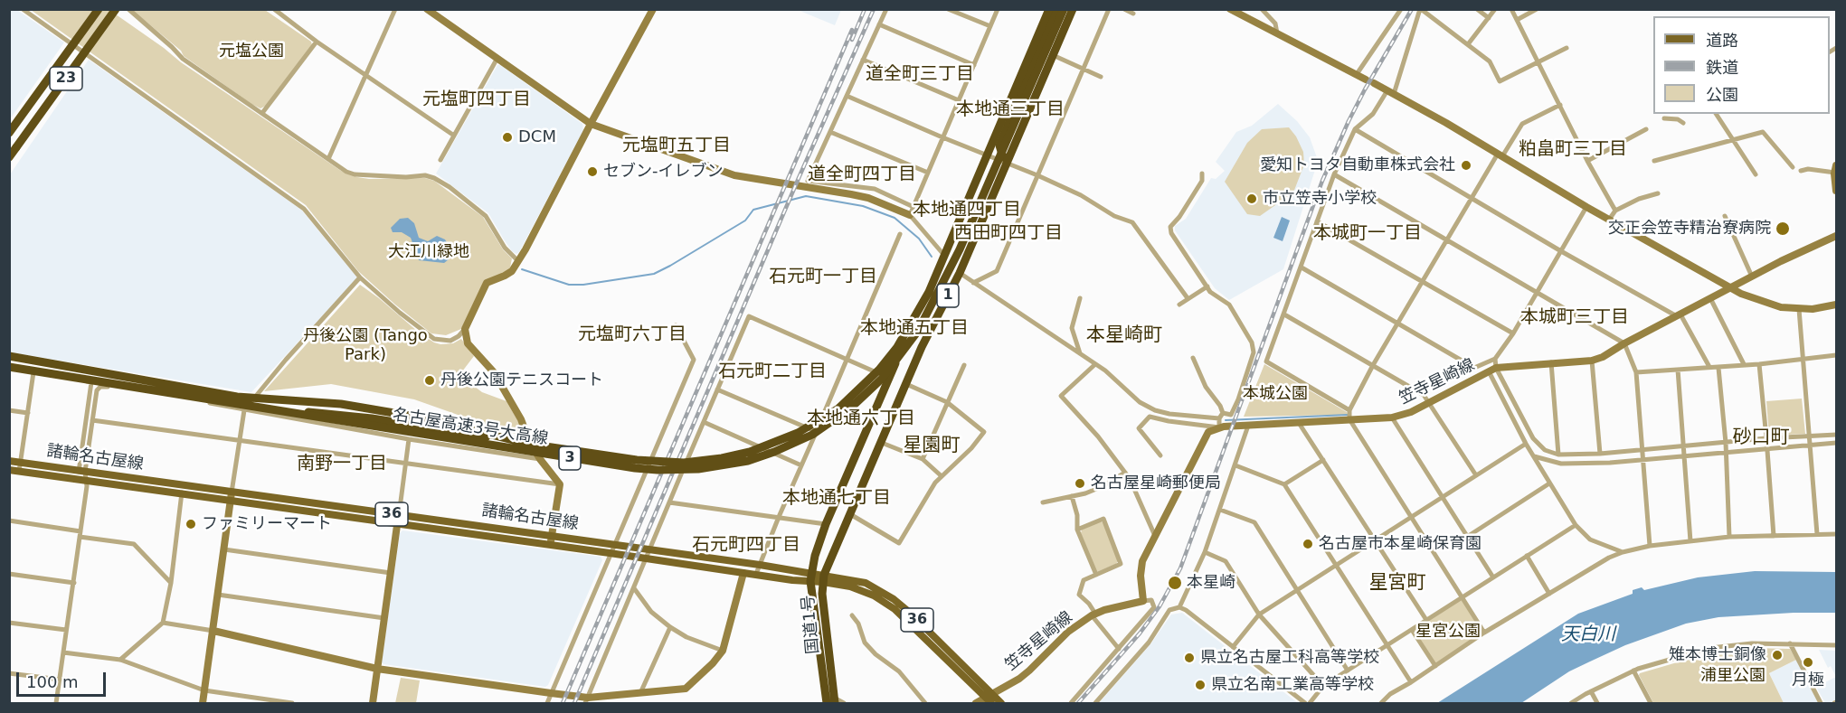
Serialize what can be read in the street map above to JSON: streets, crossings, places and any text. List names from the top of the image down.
{
  "streets": {
    "highway": [
      "23",
      "1",
      "名古屋高速3号大高線",
      "3",
      "国道1号"
    ],
    "main road": ["諸輪名古屋線", "36"],
    "street": ["笠寺星崎線"]
  },
  "crossings": [
    ["笠寺星崎線", "諸輪名古屋線"],
    ["名古屋高速3号大高線", "3"],
    ["諸輪名古屋線", "国道1号"],
    ["3", "国道1号"]
  ],
  "districts": [
    "道全町三丁目",
    "元塩町四丁目",
    "本地通三丁目",
    "元塩町五丁目",
    "粕畠町三丁目",
    "道全町四丁目",
    "本地通四丁目",
    "西田町四丁目",
    "本城町一丁目",
    "石元町一丁目",
    "本城町三丁目",
    "本地通五丁目",
    "元塩町六丁目",
    "本星崎町",
    "石元町二丁目",
    "本地通六丁目",
    "砂口町",
    "星園町",
    "南野一丁目",
    "本地通七丁目",
    "石元町四丁目",
    "星宮町"
  ],
  "water": ["天白川"],
  "parks": [
    "元塩公園",
    "大江川緑地",
    "丹後公園 (Tango Park)",
    "本城公園",
    "星宮公園",
    "浦里公園"
  ],
  "places": [
    "DCM",
    "愛知トヨタ自動車株式会社",
    "セブン-イレブン",
    "市立笠寺小学校",
    "交正会笠寺精治寮病院",
    "丹後公園テニスコート",
    "名古屋星崎郵便局",
    "ファミリーマート",
    "名古屋市本星崎保育園",
    "本星崎",
    "雉本博士銅像",
    "県立名古屋工科高等学校",
    "月極",
    "県立名南工業高等学校"
  ],
  "legend": ["道路", "鉄道", "公園"],
  "scale_bar": "100 m"
}
